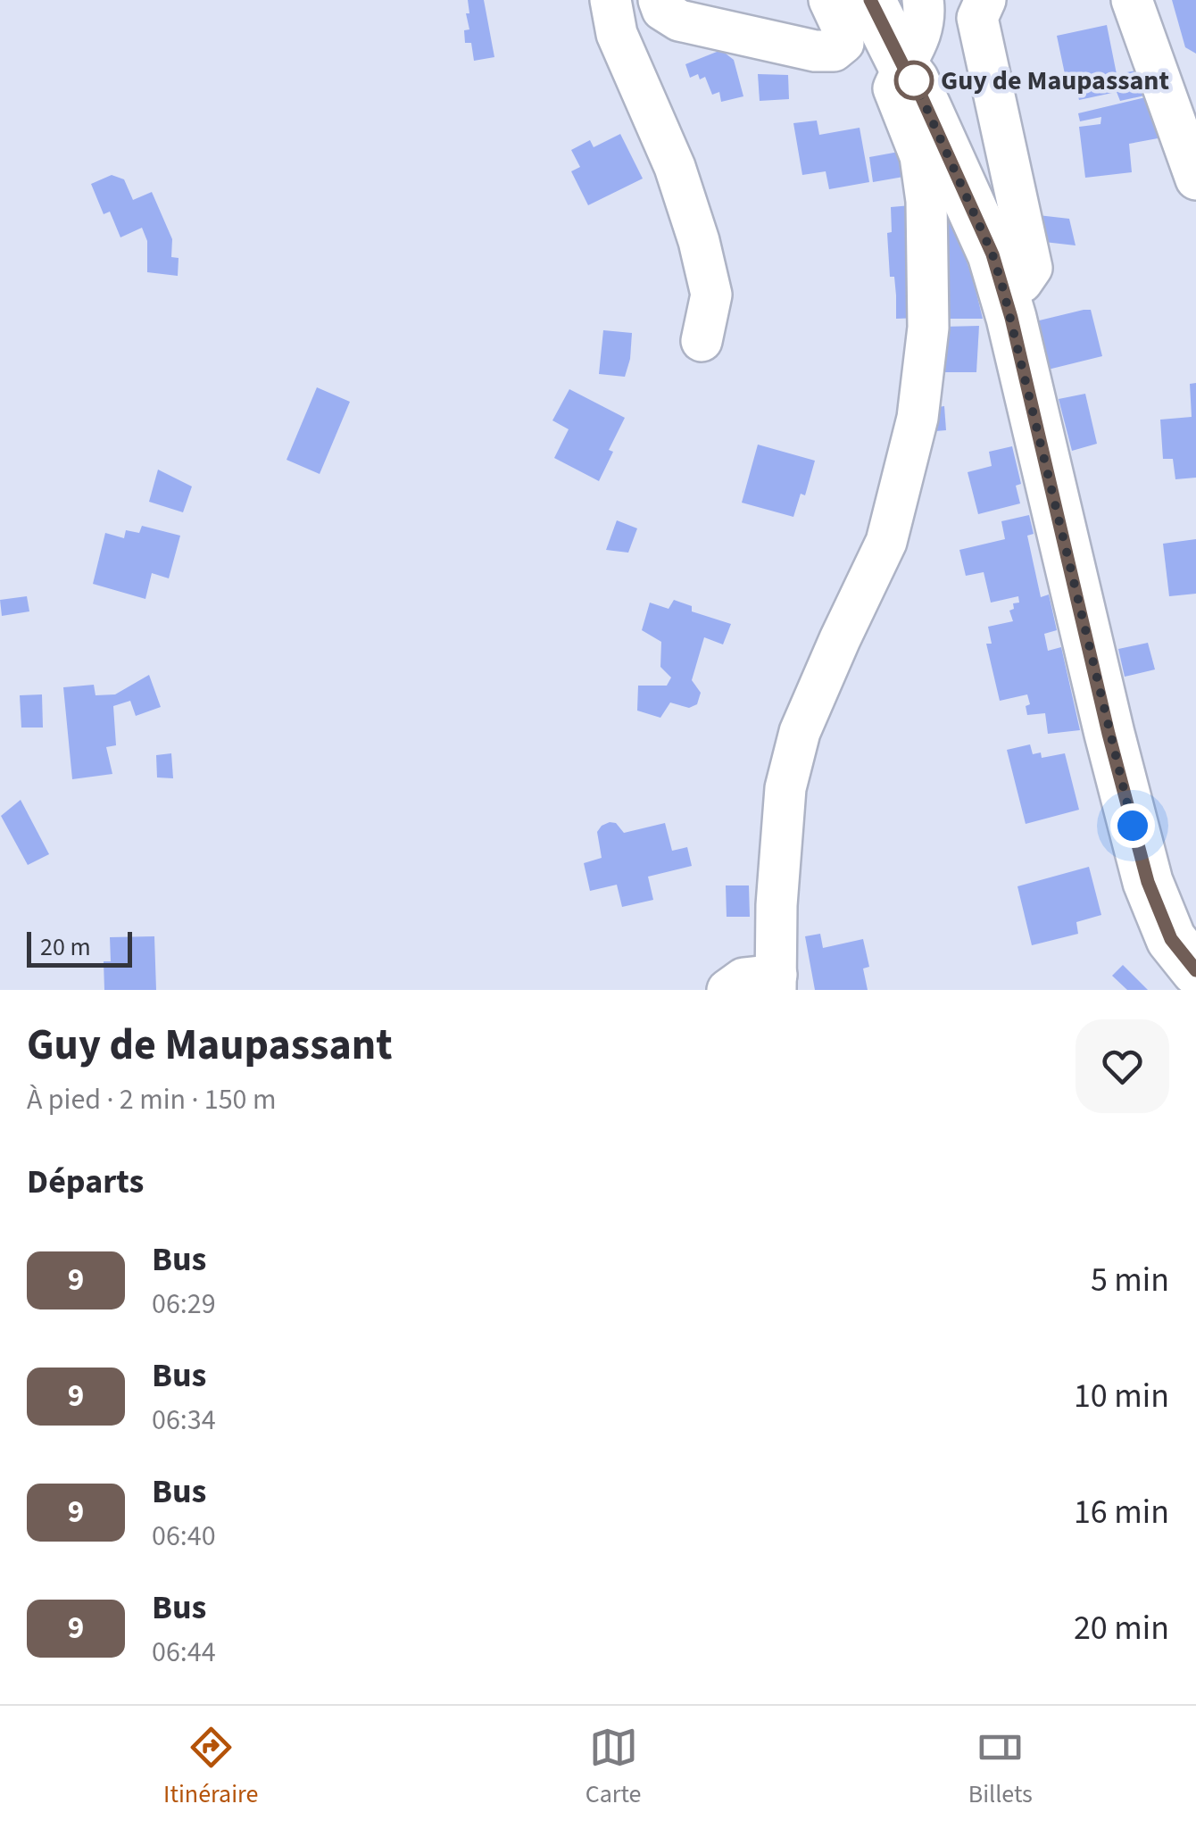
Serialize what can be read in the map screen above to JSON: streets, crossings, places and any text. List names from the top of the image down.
{
  "places": ["Guy de Maupassant"],
  "lines": ["bus line 9"],
  "scale_bar": "20 m",
  "page": {
    "scale": "20 m",
    "heading": [
      ["Guy de Maupassant", "À pied · 2 min · 150 m"],
      "Départs"
    ],
    "list": [
      {
        "mark": "9",
        "name": "Bus",
        "note": "06:29",
        "value": "5 min"
      },
      {
        "mark": "9",
        "name": "Bus",
        "note": "06:34",
        "value": "10 min"
      },
      {
        "mark": "9",
        "name": "Bus",
        "note": "06:40",
        "value": "16 min"
      },
      {
        "mark": "9",
        "name": "Bus",
        "note": "06:44",
        "value": "20 min"
      }
    ],
    "tabs": ["Itinéraire", "Carte", "Billets"]
  }
}
